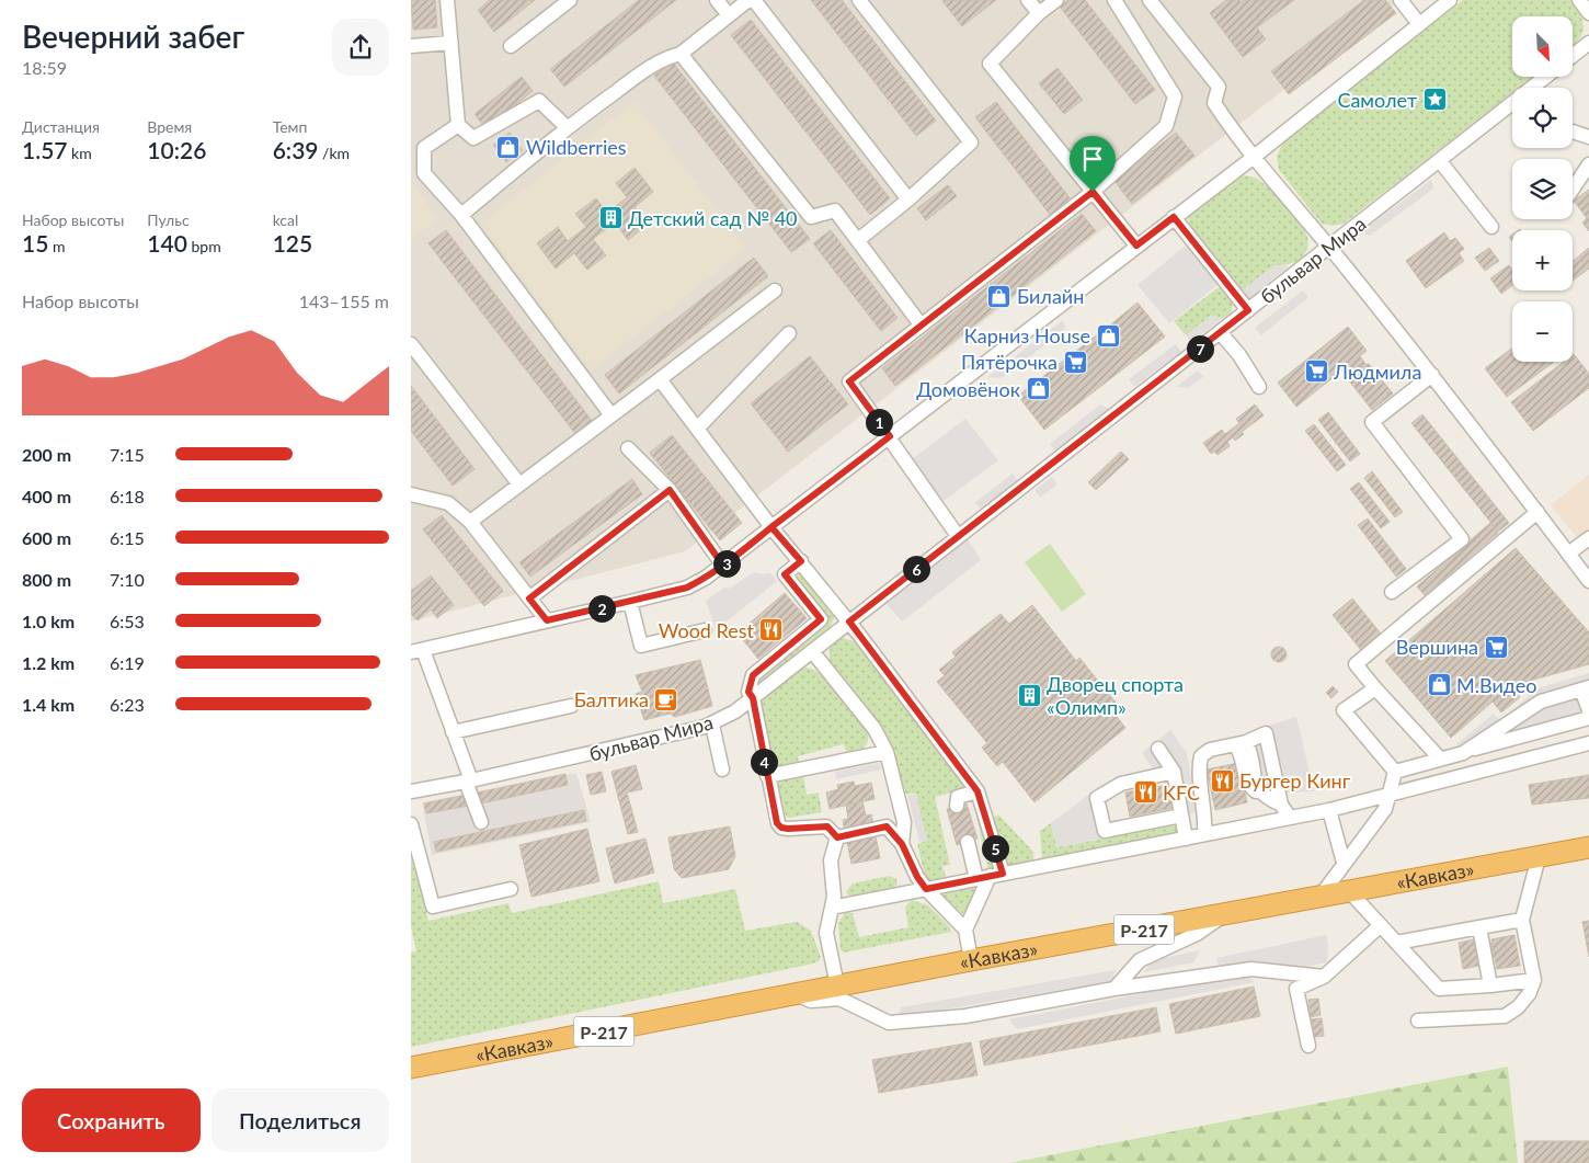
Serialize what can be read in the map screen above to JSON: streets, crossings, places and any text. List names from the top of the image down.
{
  "streets": {
    "highway": ["«Кавказ»", "Р-217"],
    "street": ["бульвар Мира"]
  },
  "places": {
    "place": ["Самолет"],
    "shop": [
      "Wildberries",
      "Билайн",
      "Карниз House",
      "Домовёнок",
      "М.Видео"
    ],
    "building": ["Детский сад № 40", "Дворец спорта «Олимп»"],
    "supermarket": ["Пятёрочка", "Людмила", "Вершина"],
    "restaurant": ["Wood Rest", "Бургер Кинг", "KFC"],
    "cafe": ["Балтика"]
  },
  "north": "bottom right",
  "page": {
    "heading": ["Вечерний забег", "18:59"],
    "map_buttons": ["+", "−"],
    "stats": [
      ["Дистанция", "1.57 km"],
      ["Время", "10:26"],
      ["Темп", "6:39 /km"],
      ["Набор высоты", "15 m"],
      ["Пульс", "140 bpm"],
      ["kcal", "125"]
    ],
    "chart": ["Набор высоты", "143–155 m"],
    "pins": [
      "7",
      "1",
      "3",
      "6",
      "2",
      "4",
      "5"
    ],
    "list": [
      {
        "name": "200 m",
        "note": "7:15"
      },
      {
        "name": "400 m",
        "note": "6:18"
      },
      {
        "name": "600 m",
        "note": "6:15"
      },
      {
        "name": "800 m",
        "note": "7:10"
      },
      {
        "name": "1.0 km",
        "note": "6:53"
      },
      {
        "name": "1.2 km",
        "note": "6:19"
      },
      {
        "name": "1.4 km",
        "note": "6:23"
      }
    ],
    "buttons": ["Сохранить", "Поделиться"]
  }
}
